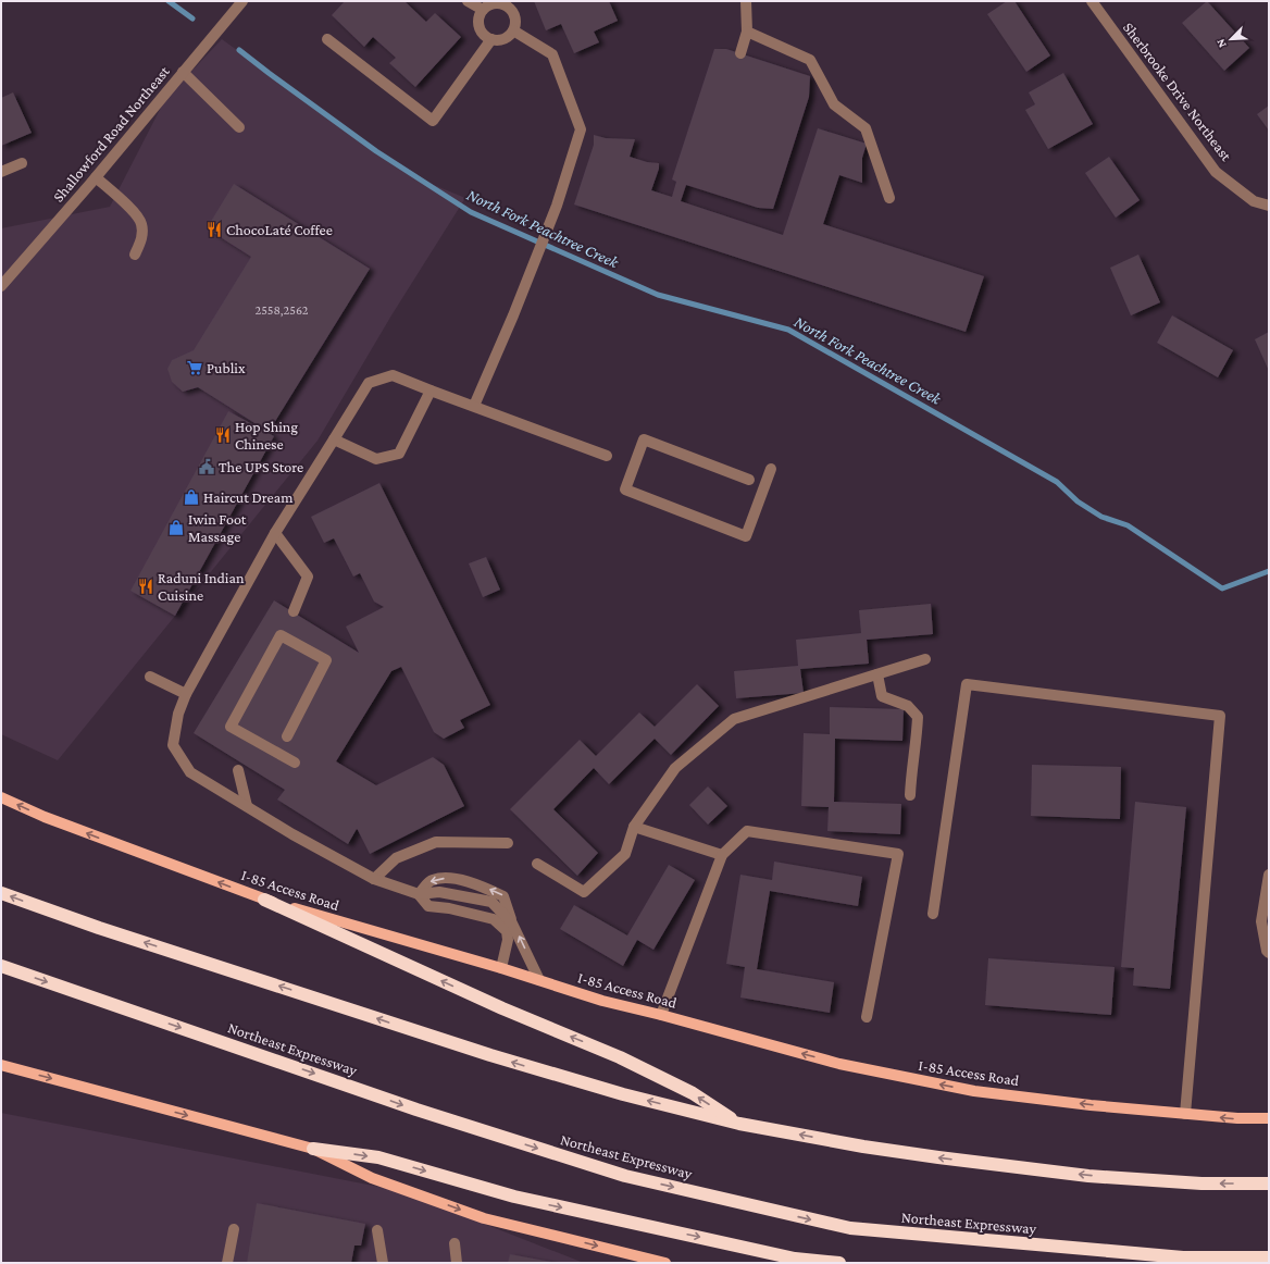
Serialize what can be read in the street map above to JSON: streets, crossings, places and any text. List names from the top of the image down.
{
  "streets": {
    "highway": ["Northeast Expressway"],
    "main road": ["I-85 Access Road"],
    "street": ["Sherbrooke Drive Northeast", "Shallowford Road Northeast"]
  },
  "one_way": ["I-85 Access Road"],
  "water": ["North Fork Peachtree Creek"],
  "places": {
    "restaurant": ["ChocoLaté Coffee", "Hop Shing Chinese", "Raduni Indian Cuisine"],
    "supermarket": ["Publix"],
    "public building": ["The UPS Store"],
    "shop": ["Haircut Dream", "Iwin Foot Massage"]
  },
  "house_numbers": ["2558,2562"],
  "north": "bottom left"
}
